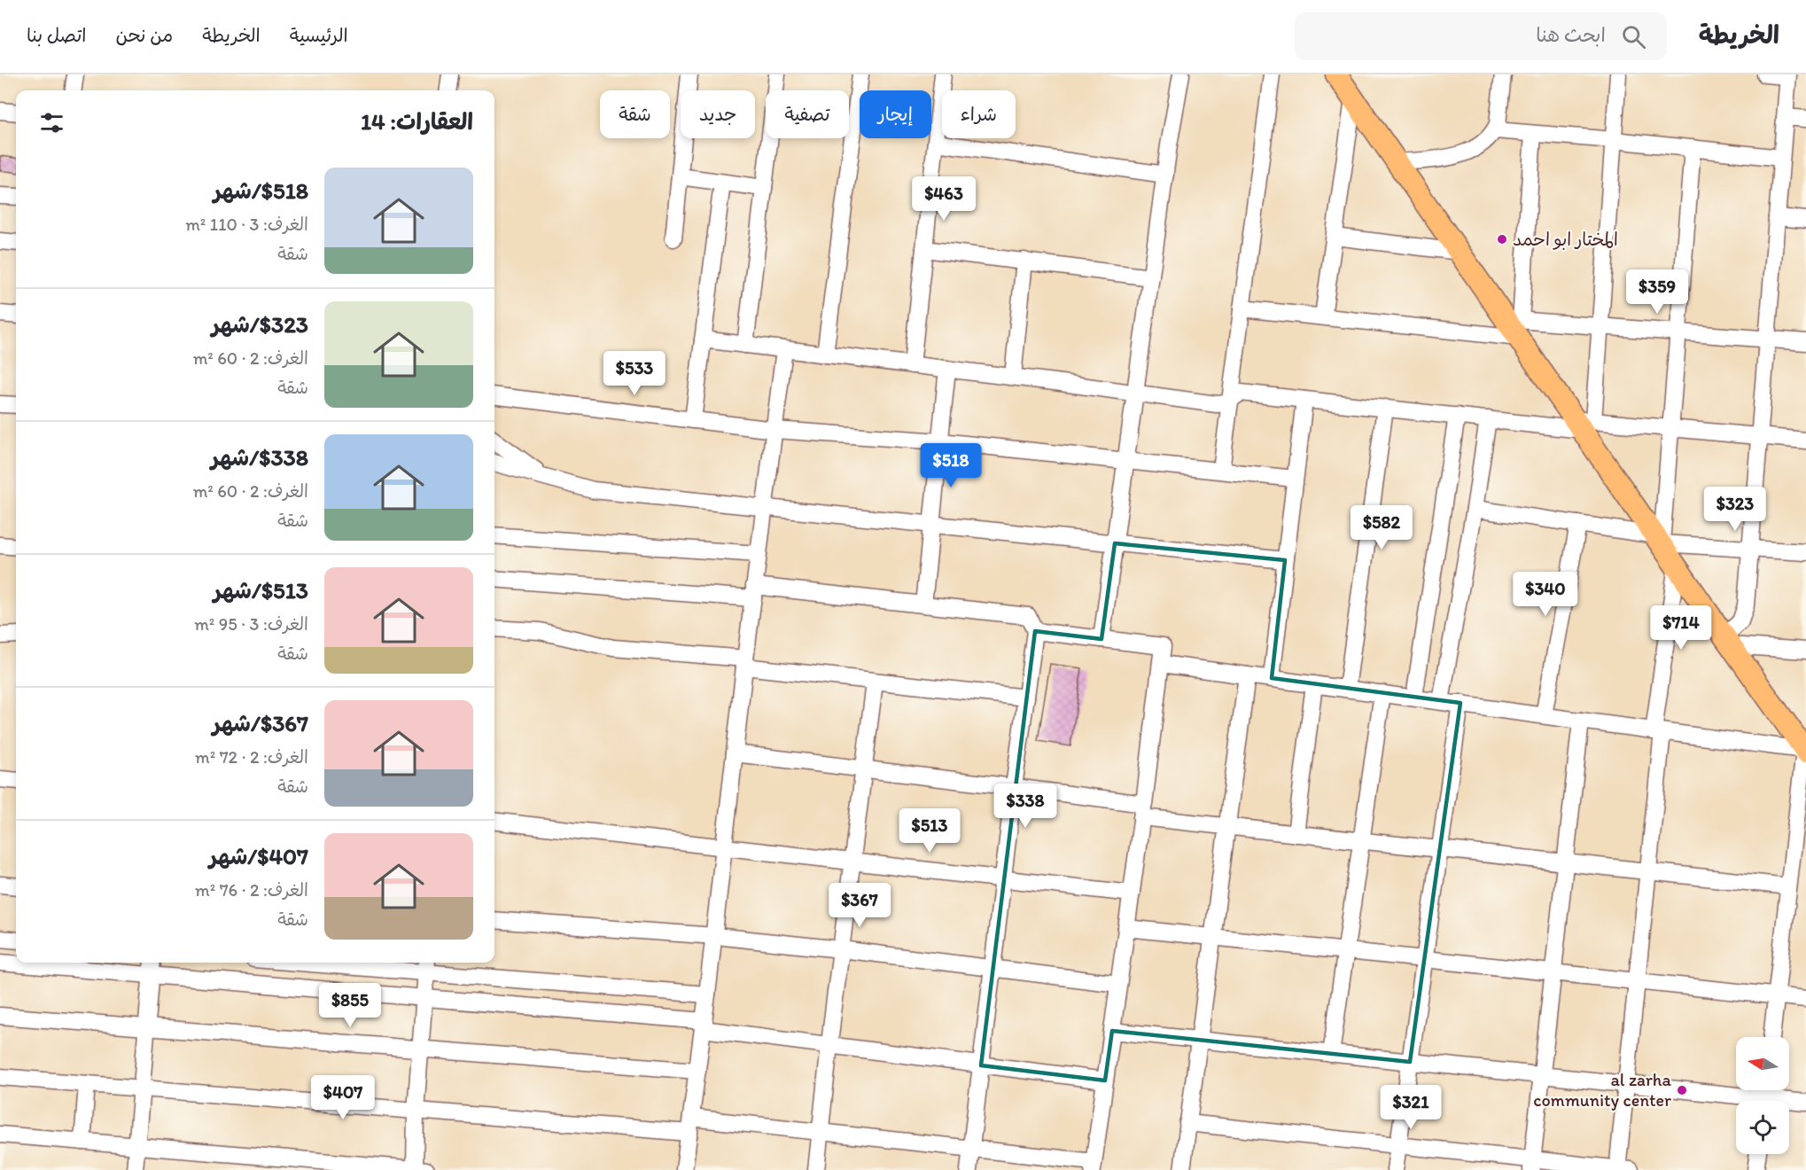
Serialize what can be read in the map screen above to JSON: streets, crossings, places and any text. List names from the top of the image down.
{
  "places": ["المختار ابو احمد", "al zarha community center"],
  "north": "left",
  "page": {
    "header": "الخريطة",
    "search": "ابحث هنا",
    "nav": [
      "الرئيسية",
      "الخريطة",
      "من نحن",
      "اتصل بنا"
    ],
    "chip": [
      "شراء",
      "إيجار",
      "تصفية",
      "جديد",
      "شقة"
    ],
    "heading": "العقارات: 14",
    "list": [
      {
        "name": "$518/شهر",
        "note": "الغرف: 3 · 110 m² · شقة"
      },
      {
        "name": "$323/شهر",
        "note": "الغرف: 2 · 60 m² · شقة"
      },
      {
        "name": "$338/شهر",
        "note": "الغرف: 2 · 60 m² · شقة"
      },
      {
        "name": "$513/شهر",
        "note": "الغرف: 3 · 95 m² · شقة"
      },
      {
        "name": "$367/شهر",
        "note": "الغرف: 2 · 72 m² · شقة"
      },
      {
        "name": "$407/شهر",
        "note": "الغرف: 2 · 76 m² · شقة"
      }
    ],
    "price": [
      "$463",
      "$359",
      "$533",
      "$518",
      "$323",
      "$582",
      "$340",
      "$714",
      "$338",
      "$513",
      "$367",
      "$855",
      "$407",
      "$321"
    ]
  }
}
